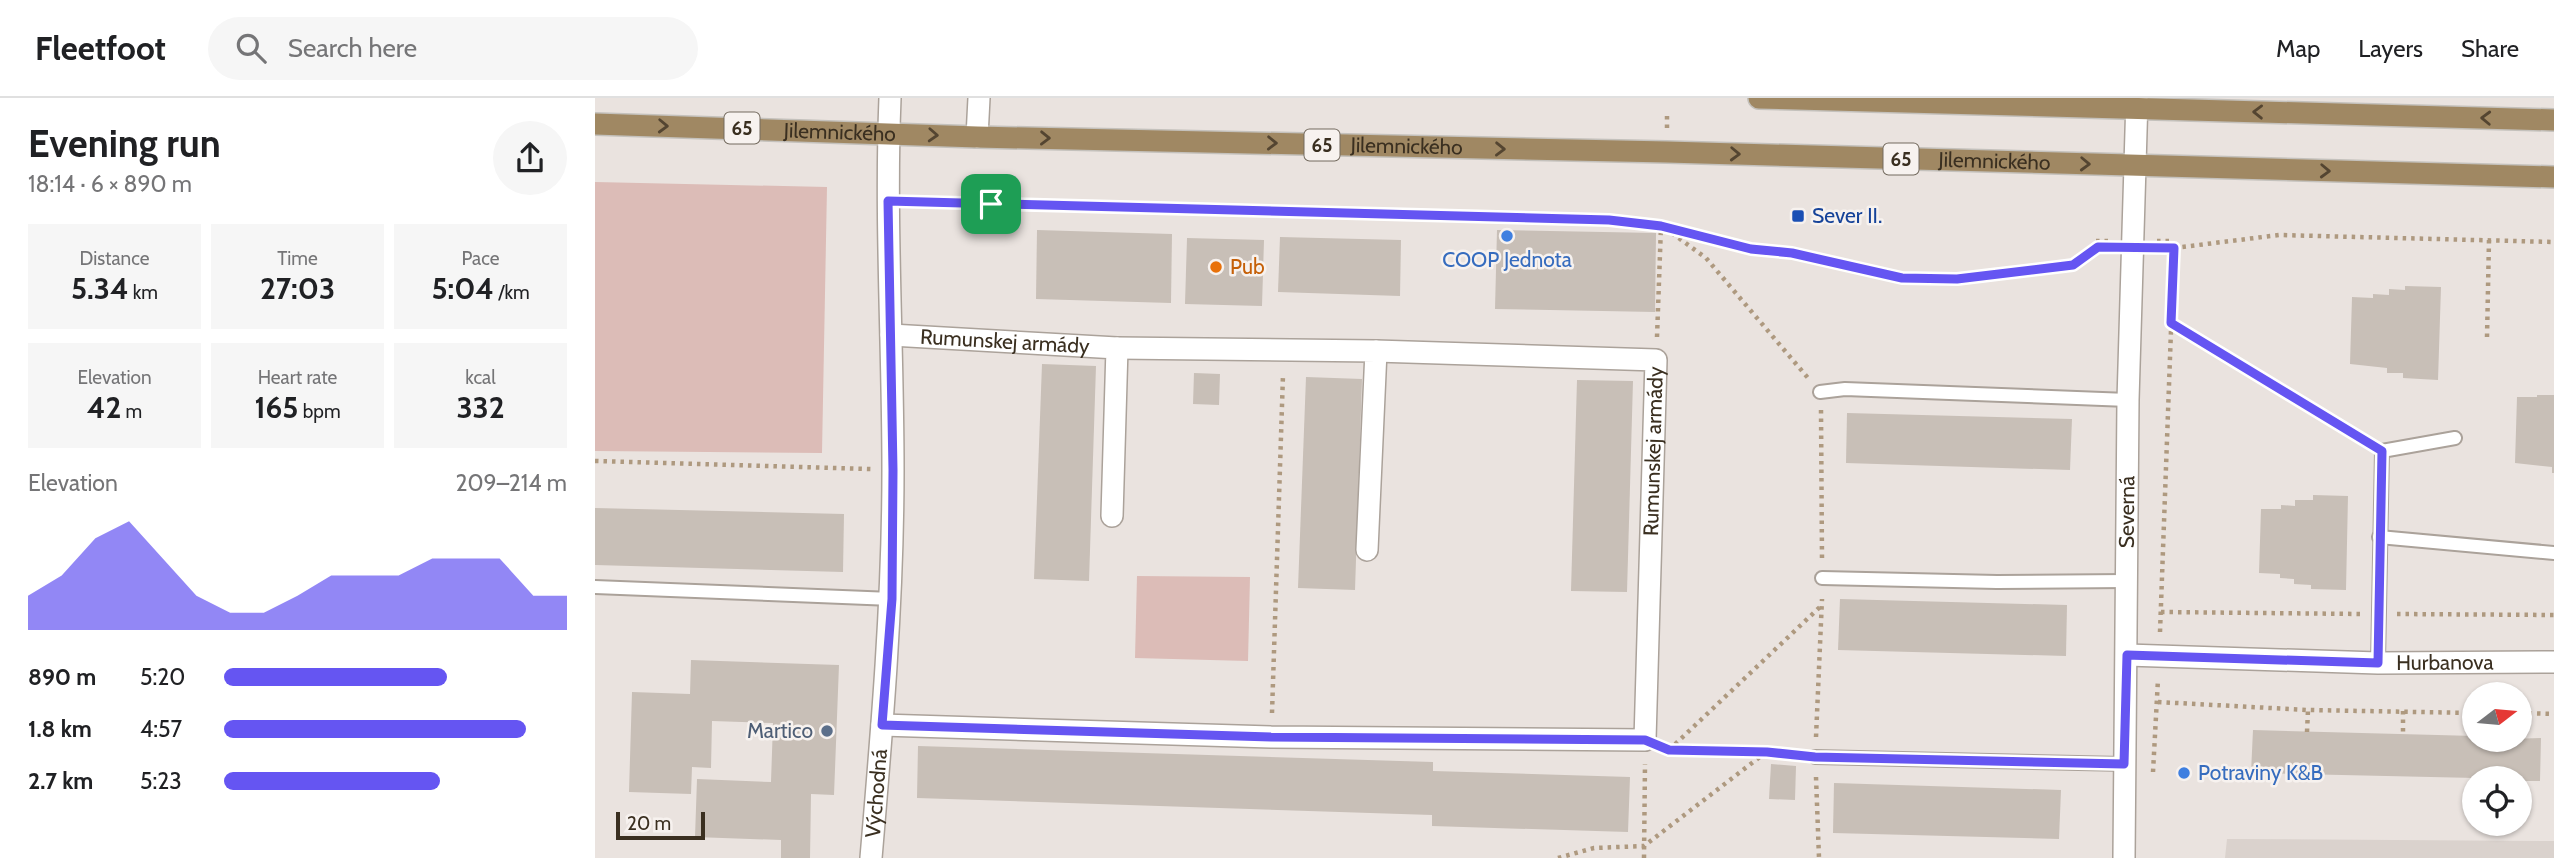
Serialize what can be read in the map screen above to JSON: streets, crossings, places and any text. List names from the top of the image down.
{
  "streets": {
    "main road": ["65", "Jilemnického"],
    "street": [
      "Rumunskej armády",
      "Severná",
      "Hurbanova",
      "Východná"
    ]
  },
  "crossings": [
    ["Jilemnického", "Severná"],
    ["Jilemnického", "Východná"],
    ["Rumunskej armády", "Východná"],
    ["Severná", "Hurbanova"]
  ],
  "places": {
    "transit": ["Sever II."],
    "other": [
      "COOP Jednota",
      "Pub",
      "Martico",
      "Potraviny K&B"
    ]
  },
  "scale_bar": "20 m",
  "north": "right",
  "page": {
    "header": "Fleetfoot",
    "search": "Search here",
    "nav": ["Map", "Layers", "Share"],
    "heading": ["Evening run", "18:14 · 6 × 890 m"],
    "stats": [
      ["Distance", "5.34 km"],
      ["Time", "27:03"],
      ["Pace", "5:04 /km"],
      ["Elevation", "42 m"],
      ["Heart rate", "165 bpm"],
      ["kcal", "332"]
    ],
    "chart": ["Elevation", "209–214 m"],
    "list": [
      {
        "name": "890 m",
        "note": "5:20"
      },
      {
        "name": "1.8 km",
        "note": "4:57"
      },
      {
        "name": "2.7 km",
        "note": "5:23"
      }
    ],
    "scale": "20 m"
  }
}
